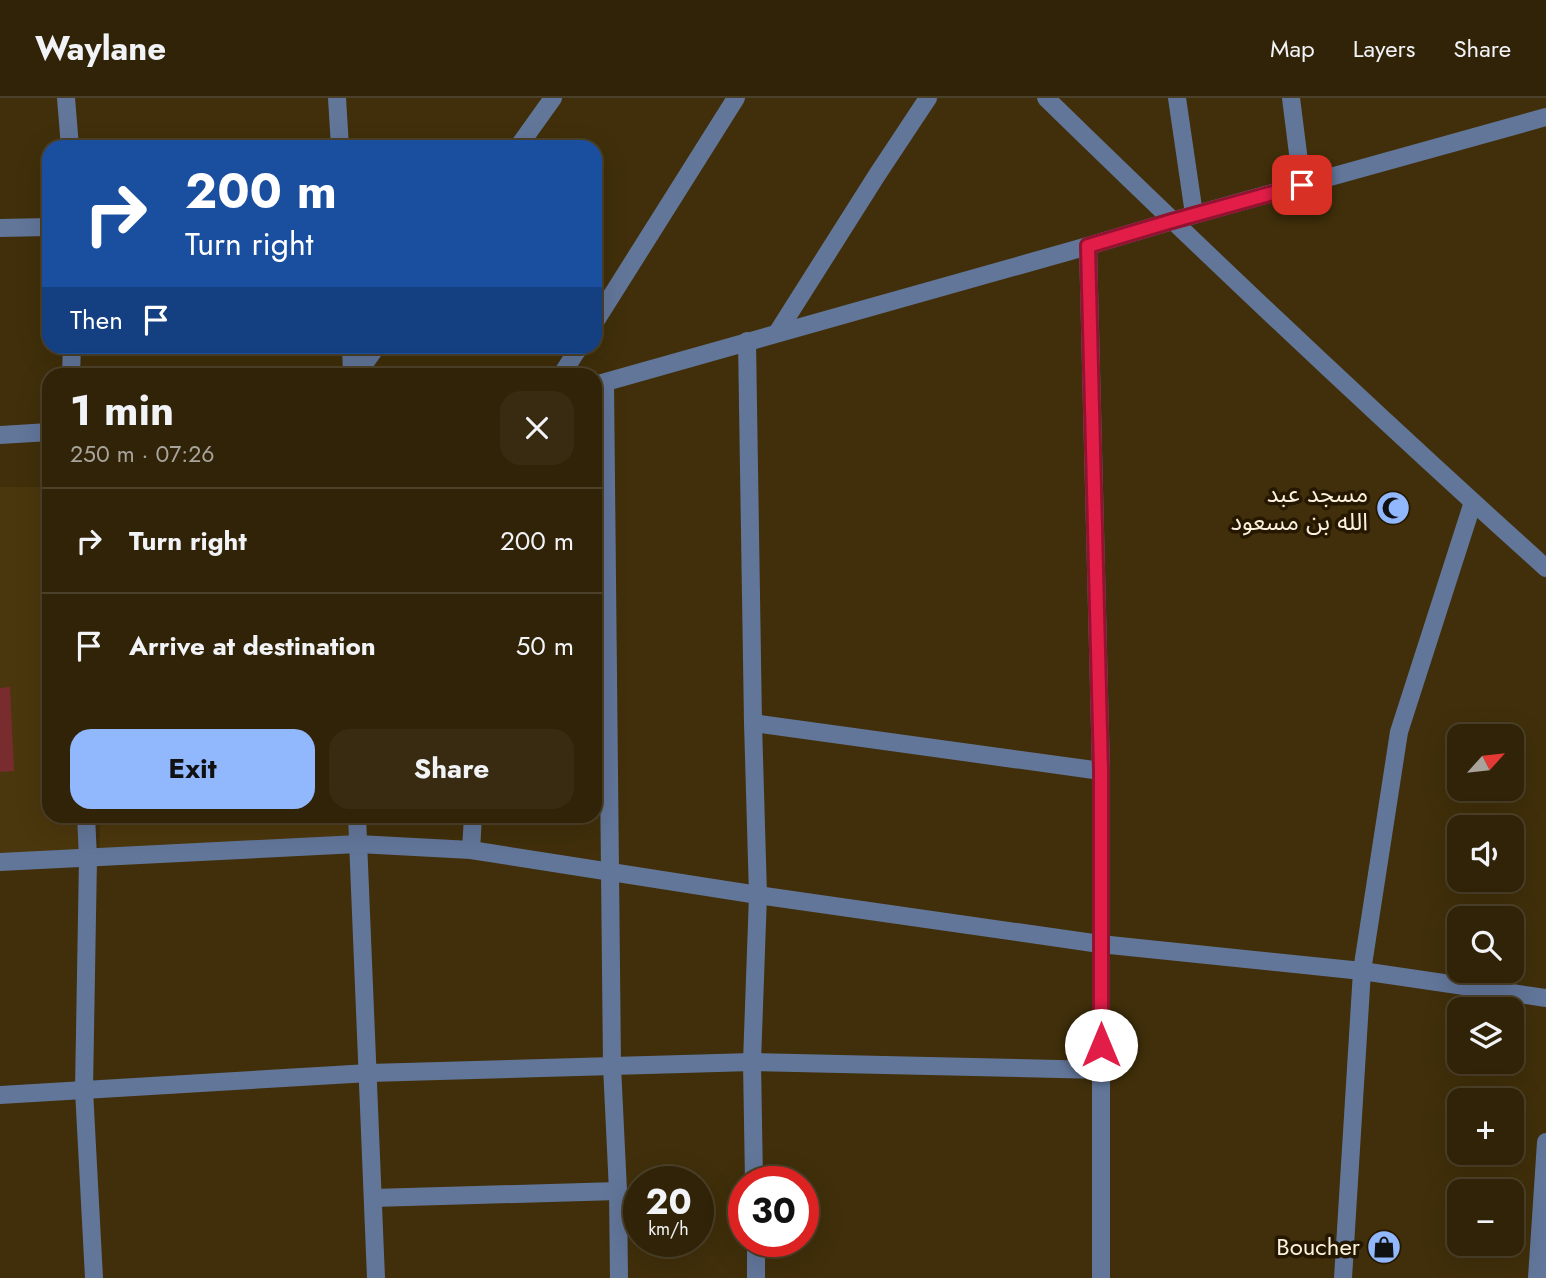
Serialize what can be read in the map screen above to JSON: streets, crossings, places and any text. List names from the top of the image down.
{
  "places": {
    "mosque": ["مسجد عبد الله بن مسعود"],
    "shop": ["Boucher"]
  },
  "north": "top right",
  "page": {
    "header": "Waylane",
    "nav": ["Map", "Layers", "Share"],
    "turn": ["200 m", "Turn right"],
    "then": "Then",
    "heading": ["1 min", "250 m · 07:26"],
    "list": [
      {
        "name": "Turn right",
        "value": "200 m"
      },
      {
        "name": "Arrive at destination",
        "value": "50 m"
      }
    ],
    "buttons": ["Exit", "Share"],
    "map_buttons": ["+", "−"],
    "speed": "20 km/h",
    "limit": "30"
  }
}
